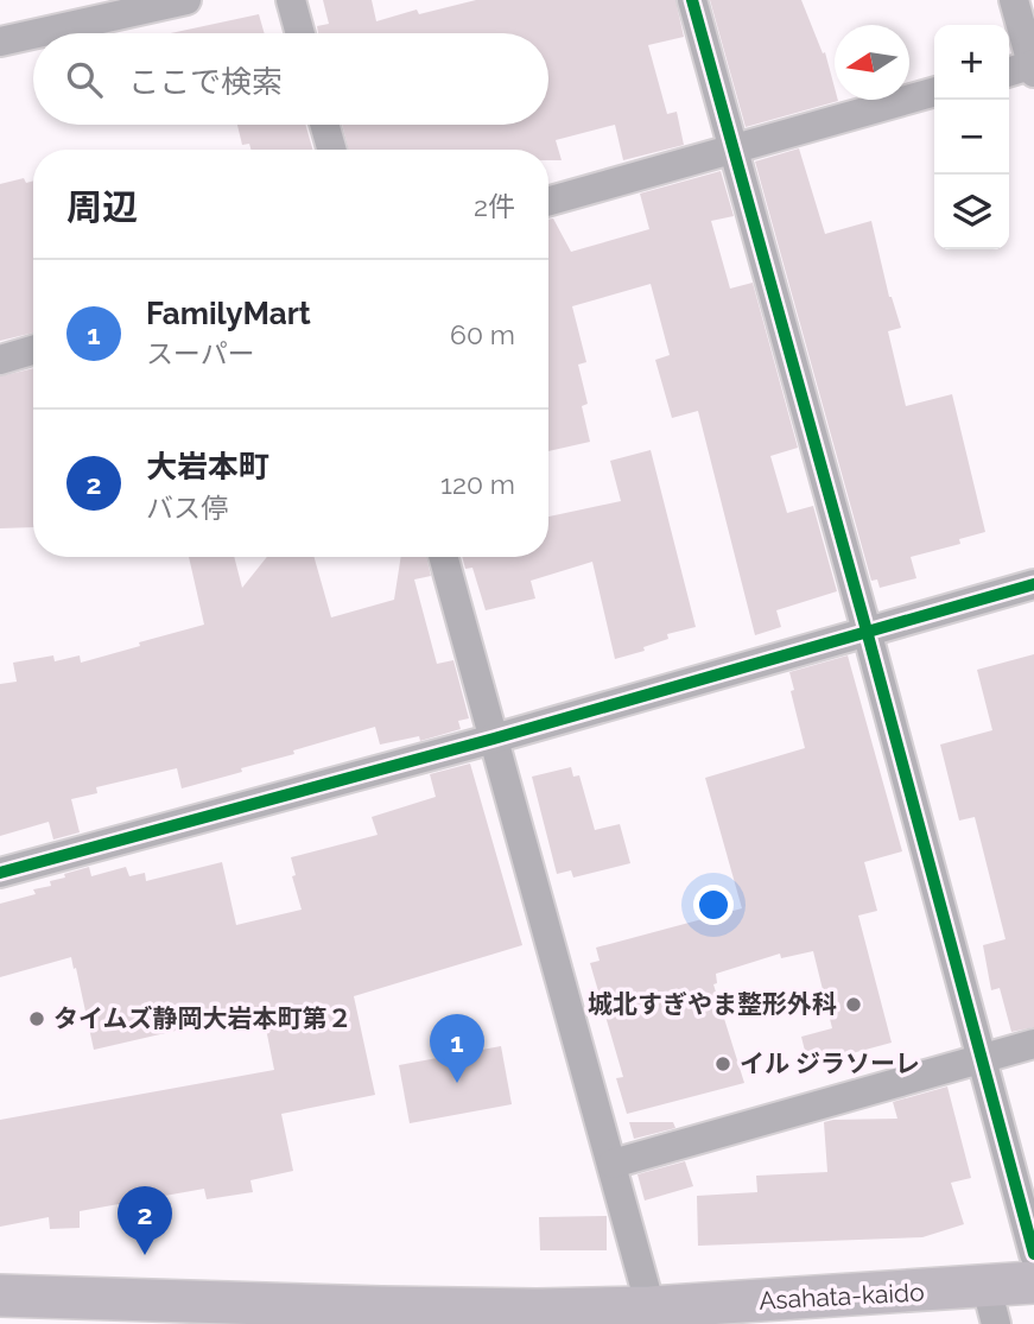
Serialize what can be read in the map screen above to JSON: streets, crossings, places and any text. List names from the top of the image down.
{
  "streets": {
    "street": ["Asahata-kaido"]
  },
  "places": ["城北すぎやま整形外科", "タイムズ静岡大岩本町第２", "イル ジラソーレ"],
  "north": "left",
  "page": {
    "map_buttons": ["+", "−"],
    "search": "ここで検索",
    "heading": ["周辺", "2件"],
    "list": [
      {
        "mark": "1",
        "name": "FamilyMart",
        "note": "スーパー",
        "value": "60 m"
      },
      {
        "mark": "2",
        "name": "大岩本町",
        "note": "バス停",
        "value": "120 m"
      }
    ],
    "pins": ["1", "2"]
  }
}
